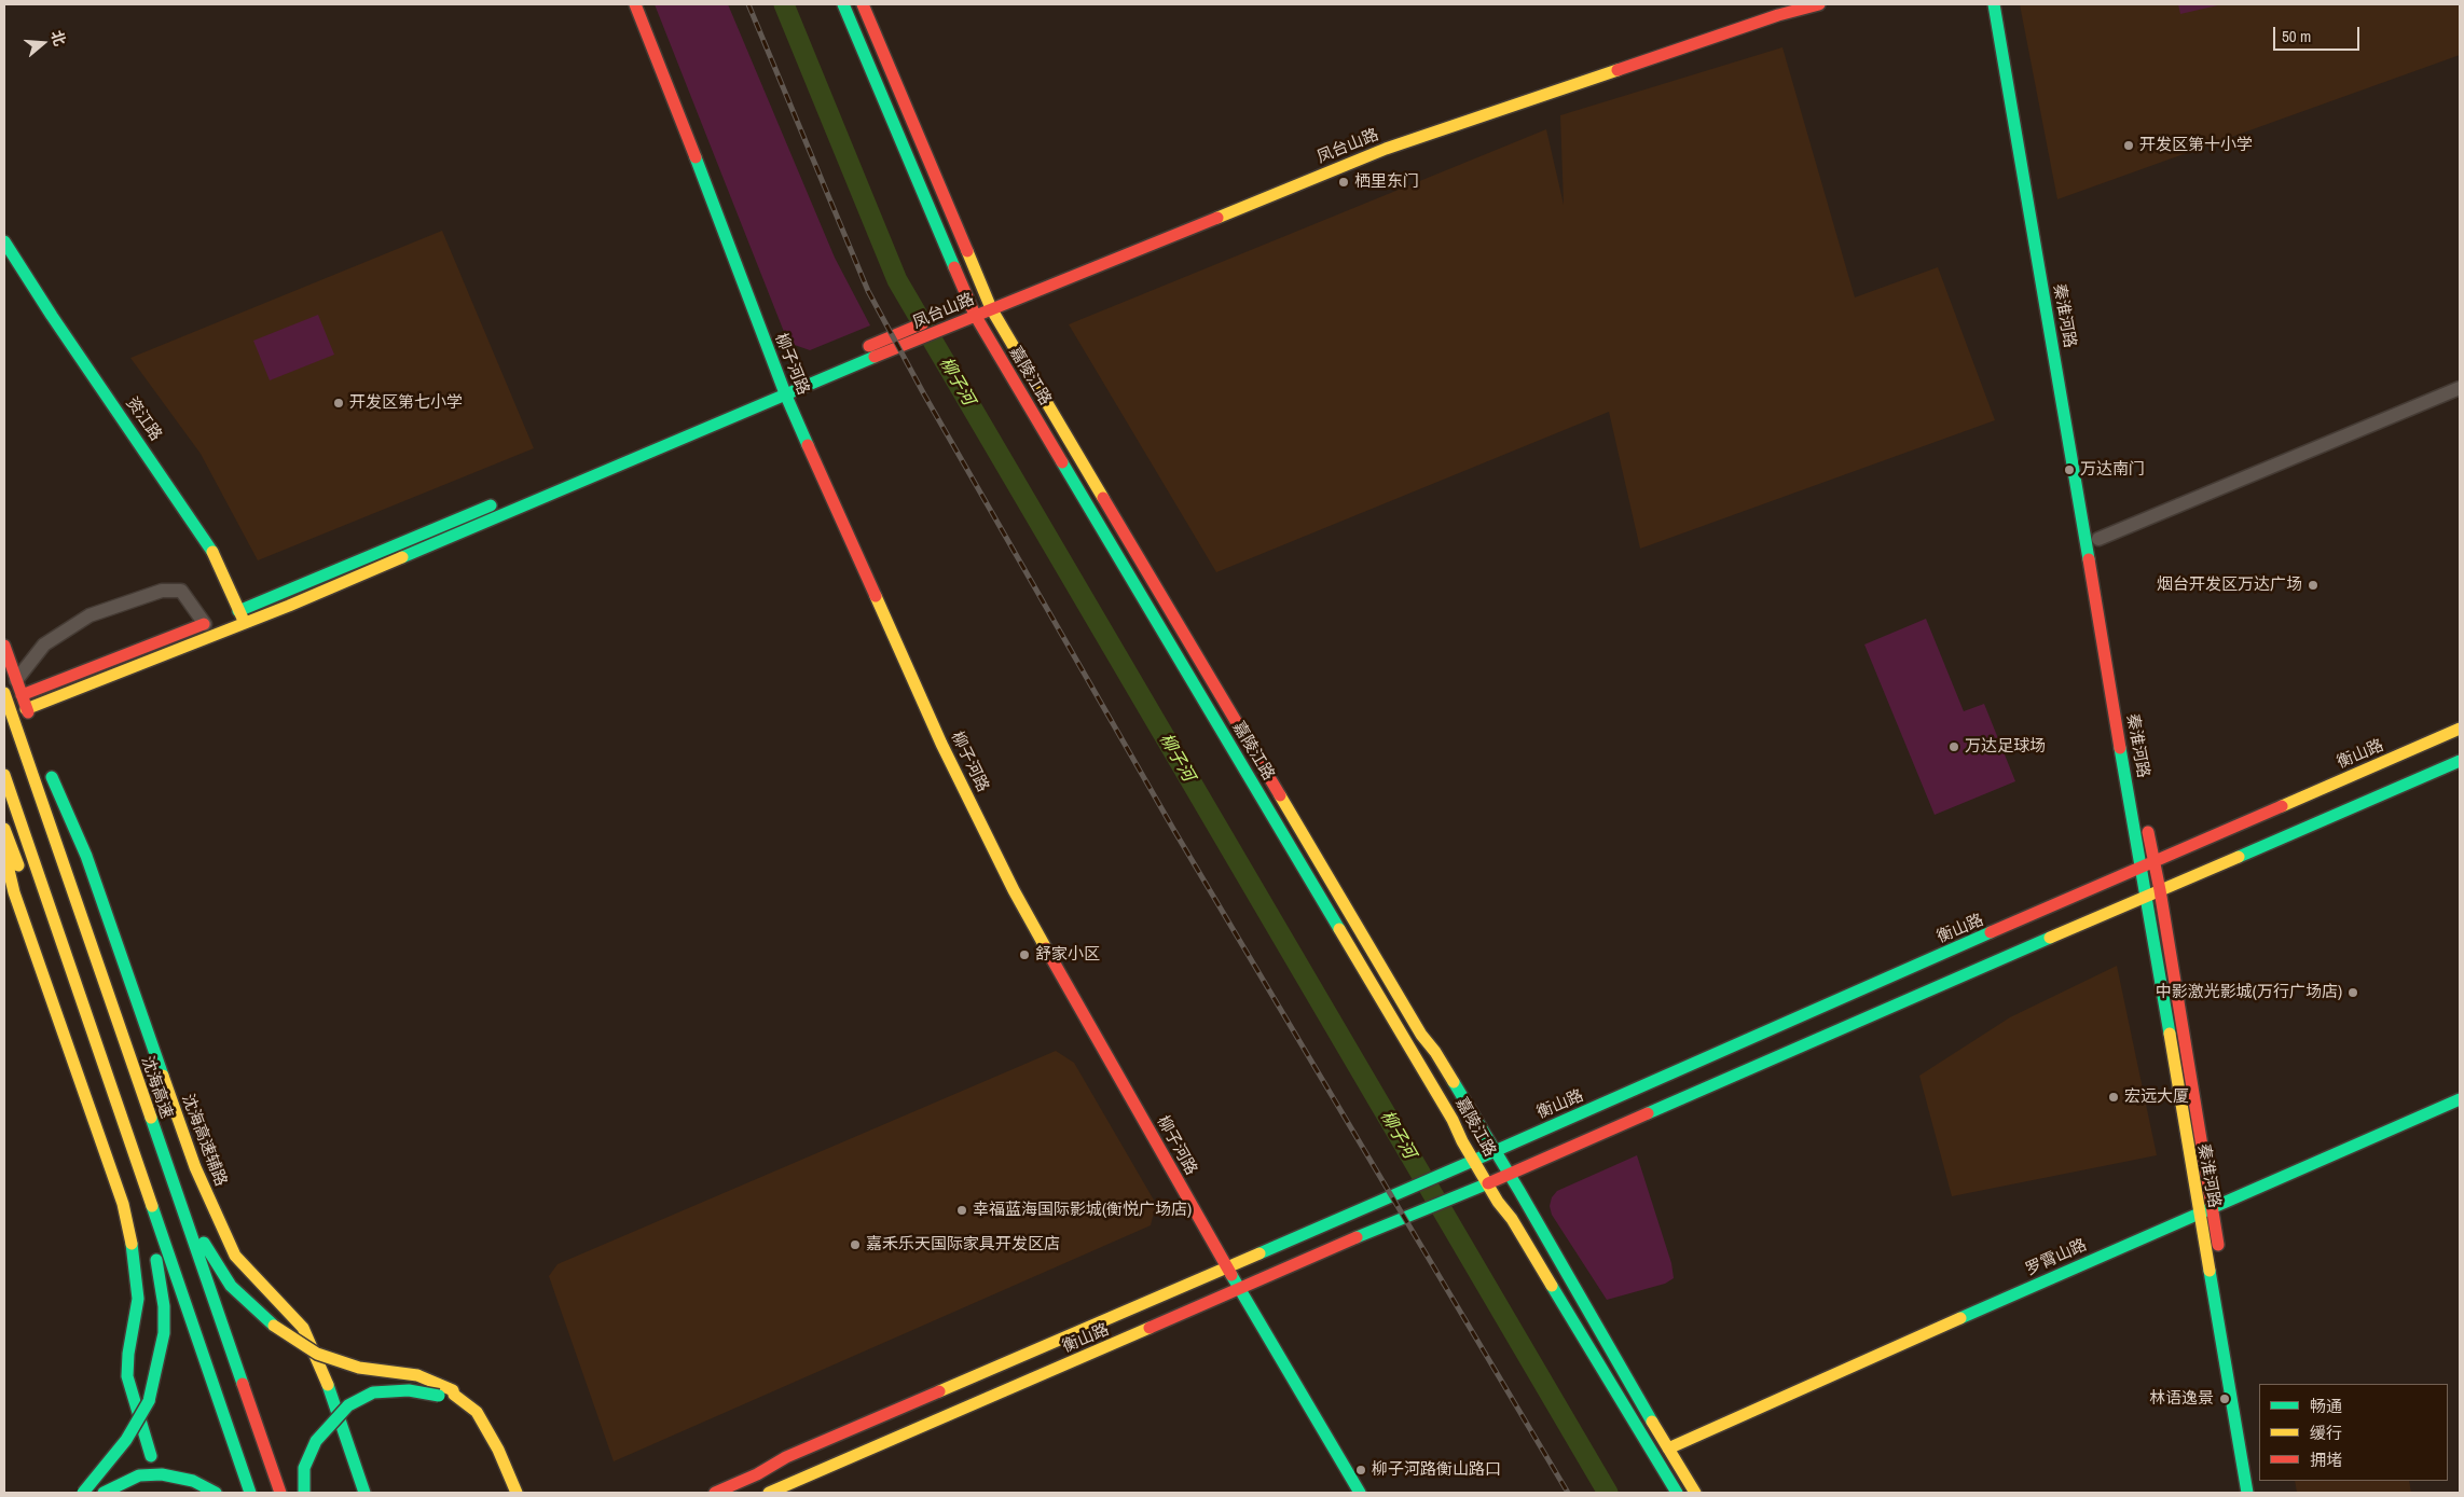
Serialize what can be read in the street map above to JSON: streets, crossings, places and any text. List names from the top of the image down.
{
  "streets": {
    "main road": [
      "凤台山路",
      "秦淮河路",
      "柳子河路",
      "嘉陵江路",
      "资江路",
      "衡山路",
      "沈海高速",
      "沈海高速辅路",
      "罗霄山路"
    ]
  },
  "crossings": [
    ["凤台山路", "柳子河路"],
    ["凤台山路", "嘉陵江路"],
    ["秦淮河路", "衡山路"],
    ["秦淮河路", "罗霄山路"],
    ["柳子河路", "衡山路"],
    ["嘉陵江路", "衡山路"],
    ["嘉陵江路", "罗霄山路"],
    ["沈海高速", "沈海高速辅路"]
  ],
  "water": ["柳子河"],
  "places": [
    "开发区第十小学",
    "栖里东门",
    "开发区第七小学",
    "万达南门",
    "烟台开发区万达广场",
    "万达足球场",
    "舒家小区",
    "中影激光影城(万行广场店)",
    "宏远大厦",
    "幸福蓝海国际影城(衡悦广场店)",
    "嘉禾乐天国际家具开发区店",
    "林语逸景",
    "柳子河路衡山路口"
  ],
  "legend": ["畅通", "缓行", "拥堵"],
  "scale_bar": "50 m",
  "north": "right"
}
